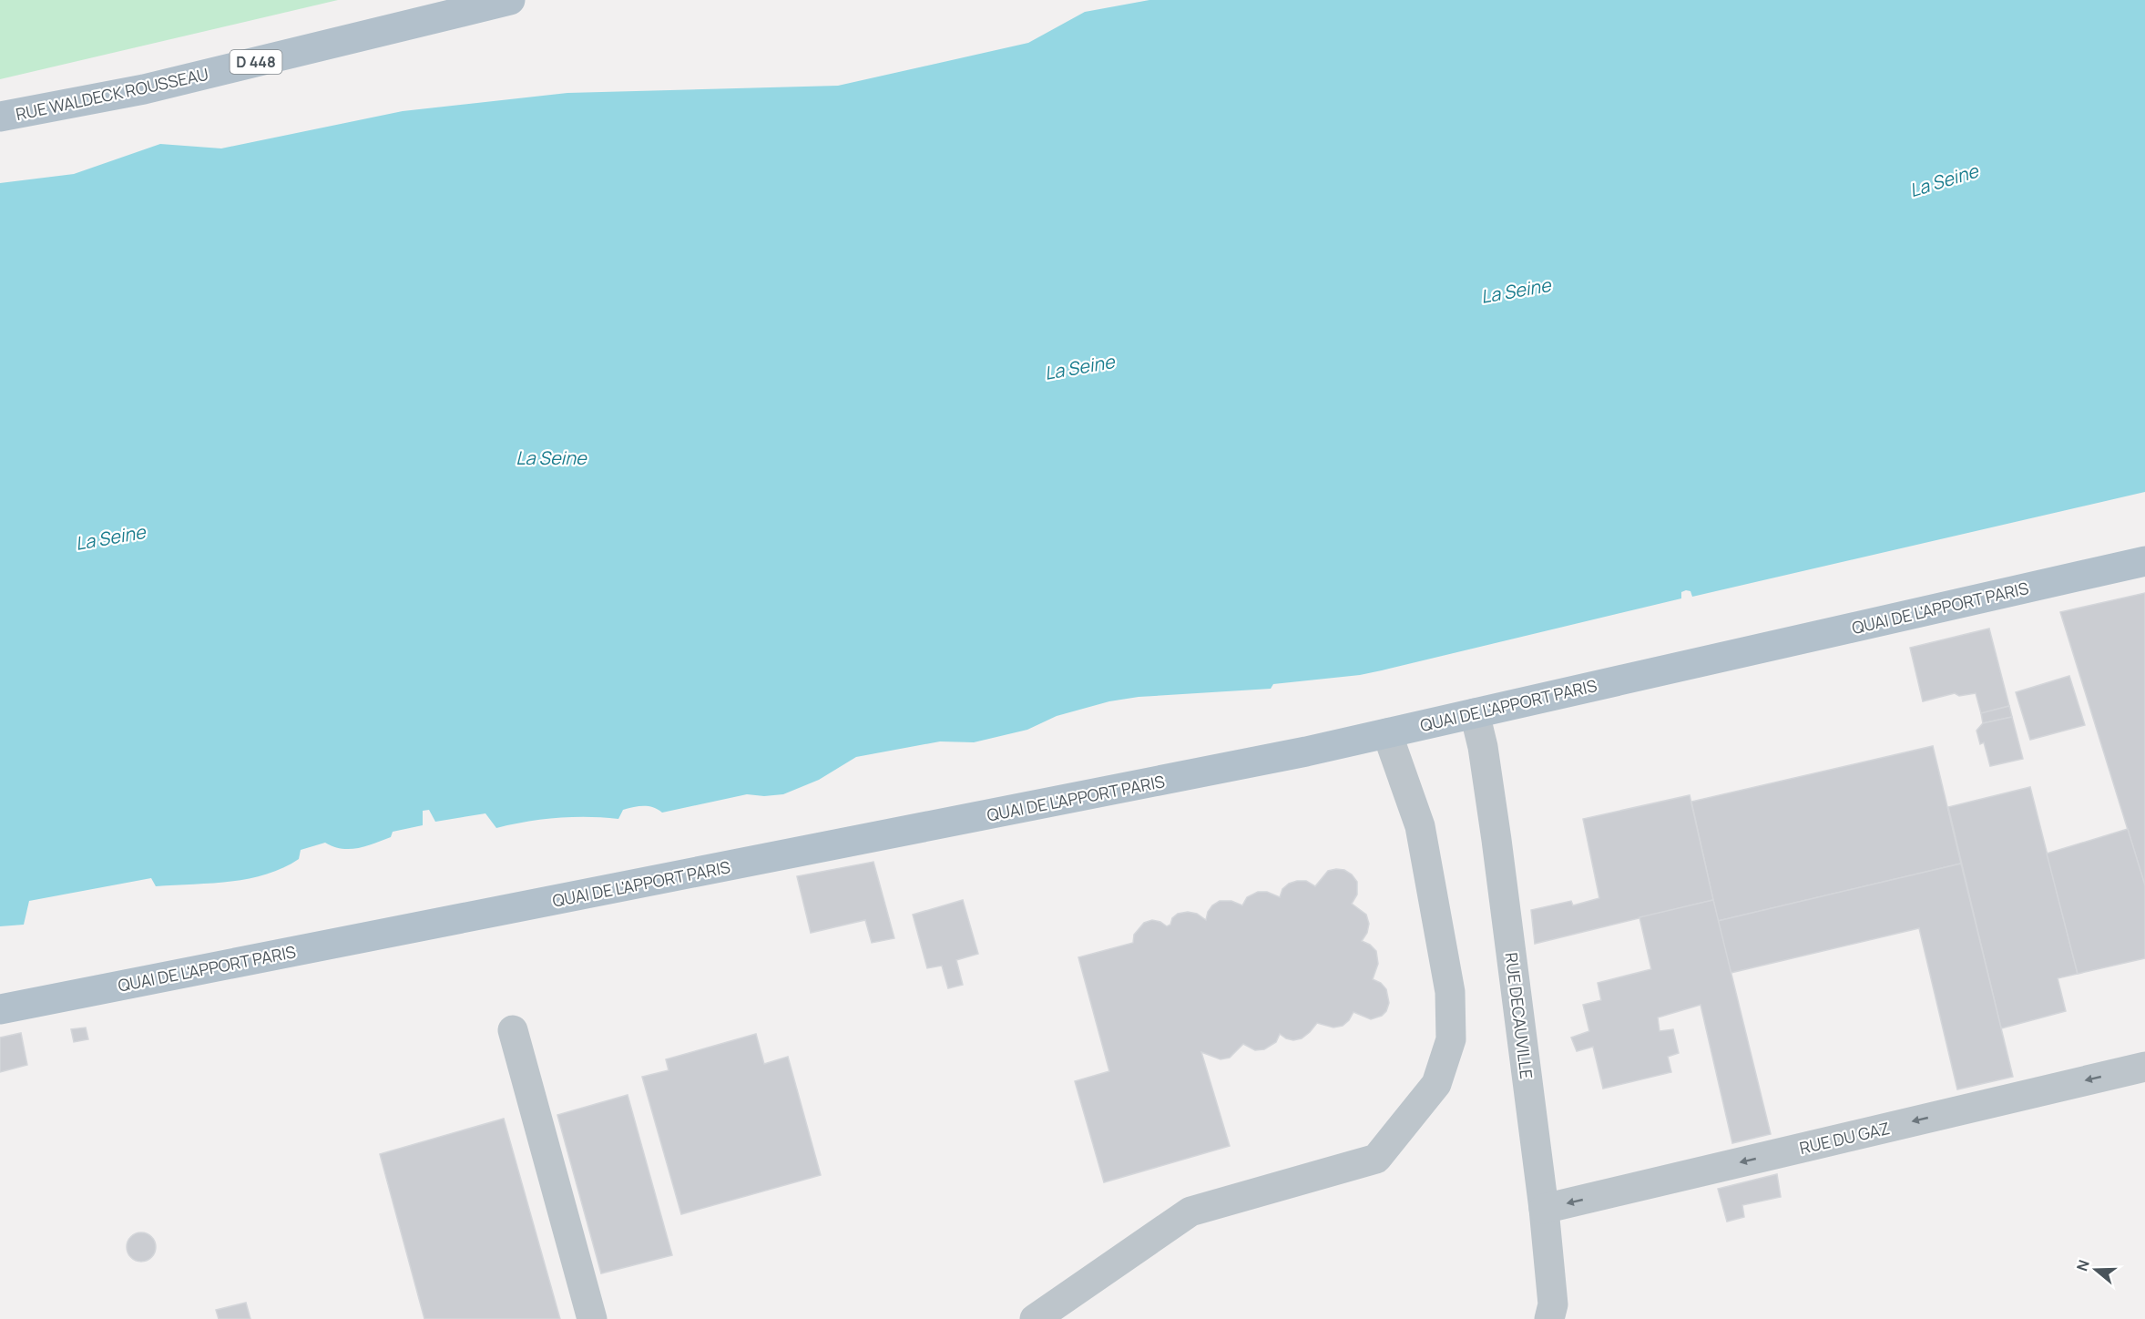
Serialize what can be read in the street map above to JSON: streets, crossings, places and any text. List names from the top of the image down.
{
  "streets": {
    "main road": ["D 448", "RUE WALDECK ROUSSEAU", "QUAI DE L'APPORT PARIS"],
    "street": ["RUE DECAUVILLE", "RUE DU GAZ"]
  },
  "crossings": [
    ["QUAI DE L'APPORT PARIS", "RUE DECAUVILLE"],
    ["RUE DECAUVILLE", "RUE DU GAZ"]
  ],
  "one_way": ["RUE DU GAZ"],
  "water": ["La Seine"],
  "north": "left"
}
